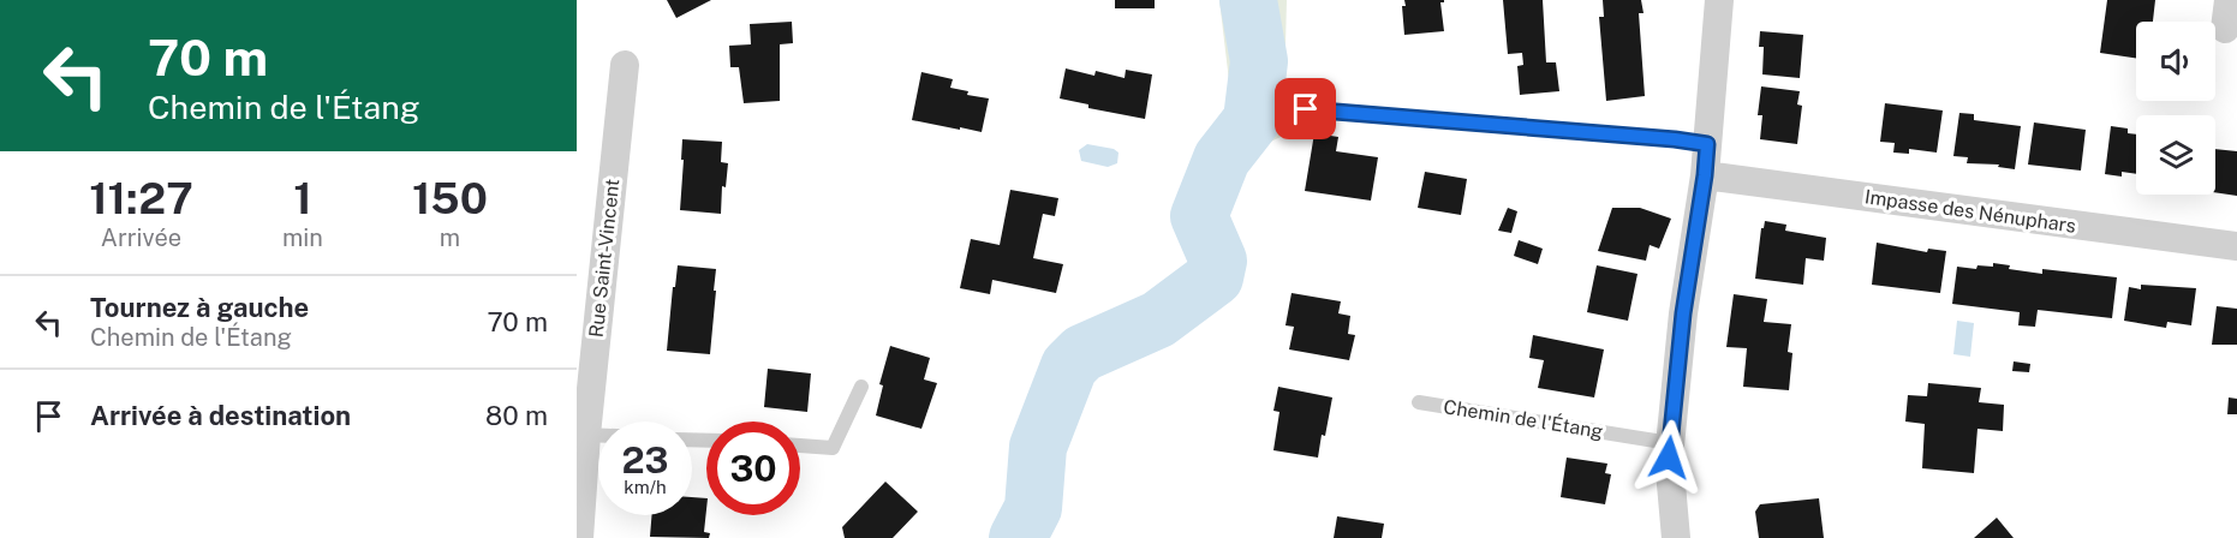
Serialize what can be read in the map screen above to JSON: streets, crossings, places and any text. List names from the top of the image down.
{
  "streets": {
    "street": ["Impasse des Nénuphars", "Rue Saint-Vincent"],
    "lane": ["Chemin de l'Étang"]
  },
  "page": {
    "turn": ["70 m", "Chemin de l'Étang"],
    "eta": [
      "11:27",
      "Arrivée",
      "1",
      "min",
      "150",
      "m"
    ],
    "list": [
      {
        "name": "Tournez à gauche",
        "note": "Chemin de l'Étang",
        "value": "70 m"
      },
      {
        "name": "Arrivée à destination",
        "value": "80 m"
      }
    ],
    "speed": "23 km/h",
    "limit": "30"
  }
}
